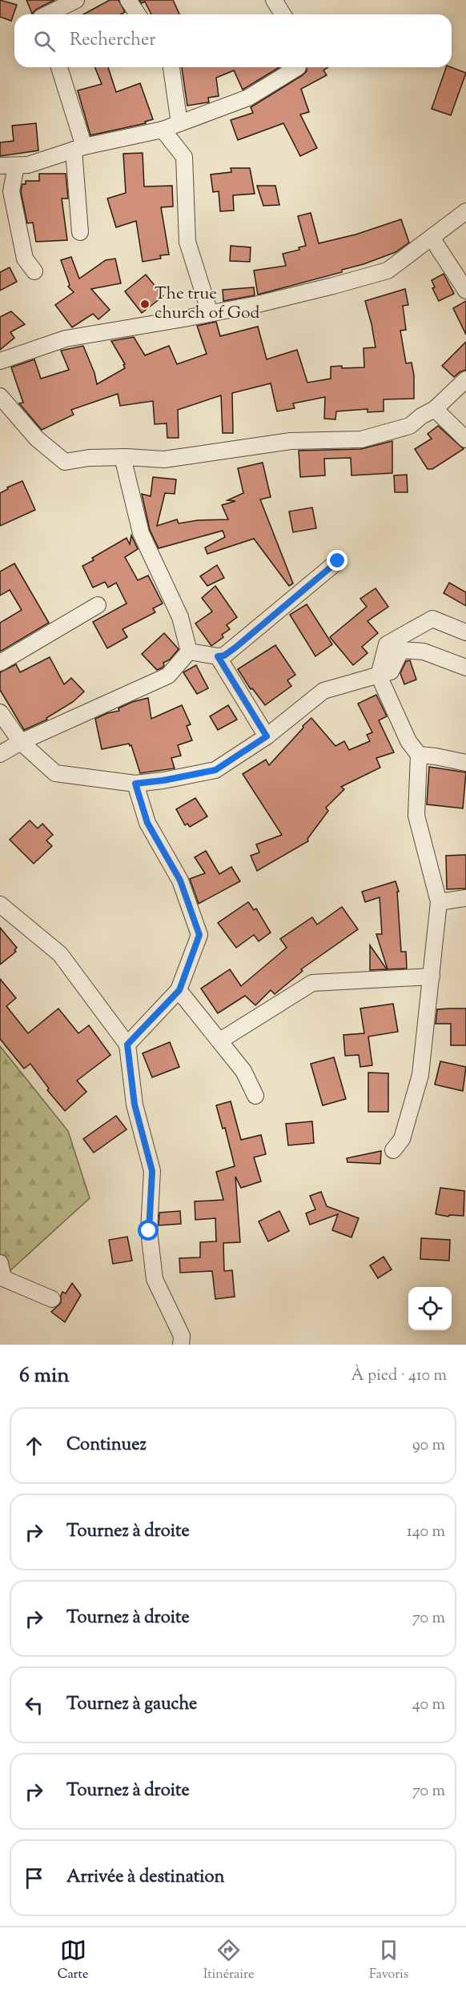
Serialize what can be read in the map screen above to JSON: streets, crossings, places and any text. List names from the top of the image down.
{
  "places": ["The true church of God"],
  "page": {
    "search": "Rechercher",
    "heading": ["6 min", "À pied · 410 m"],
    "list": [
      ["Continuez", "90 m"],
      ["Tournez à droite", "140 m"],
      ["Tournez à droite", "70 m"],
      ["Tournez à gauche", "40 m"],
      ["Tournez à droite", "70 m"],
      "Arrivée à destination"
    ],
    "nav": ["Carte", "Itinéraire", "Favoris"]
  }
}
